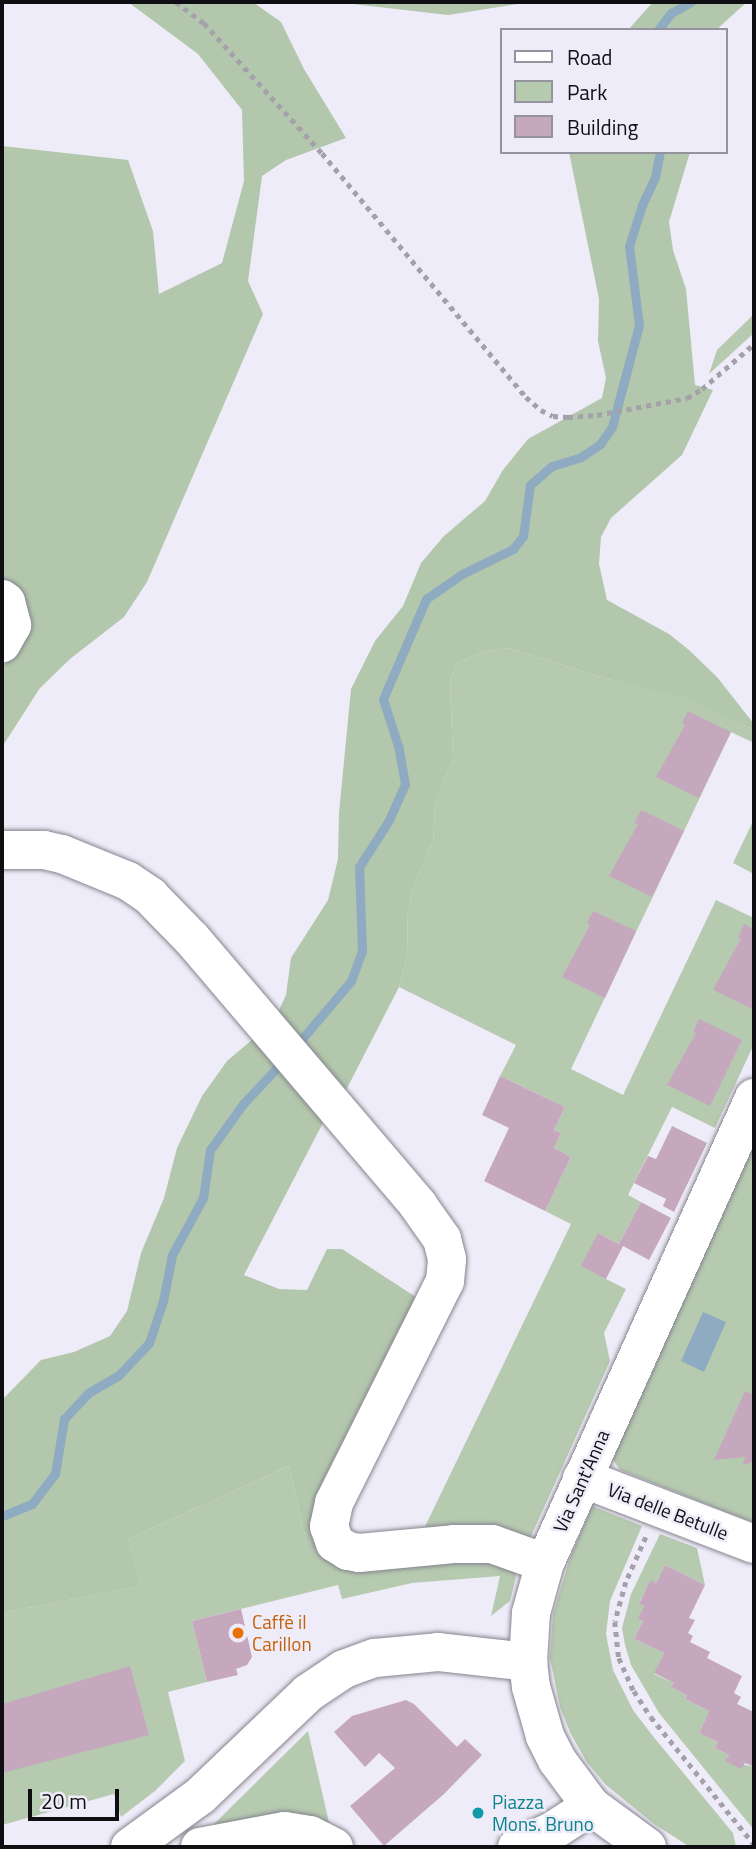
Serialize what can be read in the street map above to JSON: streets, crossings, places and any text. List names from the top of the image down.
{
  "streets": {
    "street": ["Via Sant'Anna", "Via delle Betulle"]
  },
  "crossings": [
    ["Via Sant'Anna", "Via delle Betulle"]
  ],
  "places": ["Caffè il Carillon", "Piazza Mons. Bruno"],
  "legend": ["Road", "Park", "Building"],
  "scale_bar": "20 m"
}
